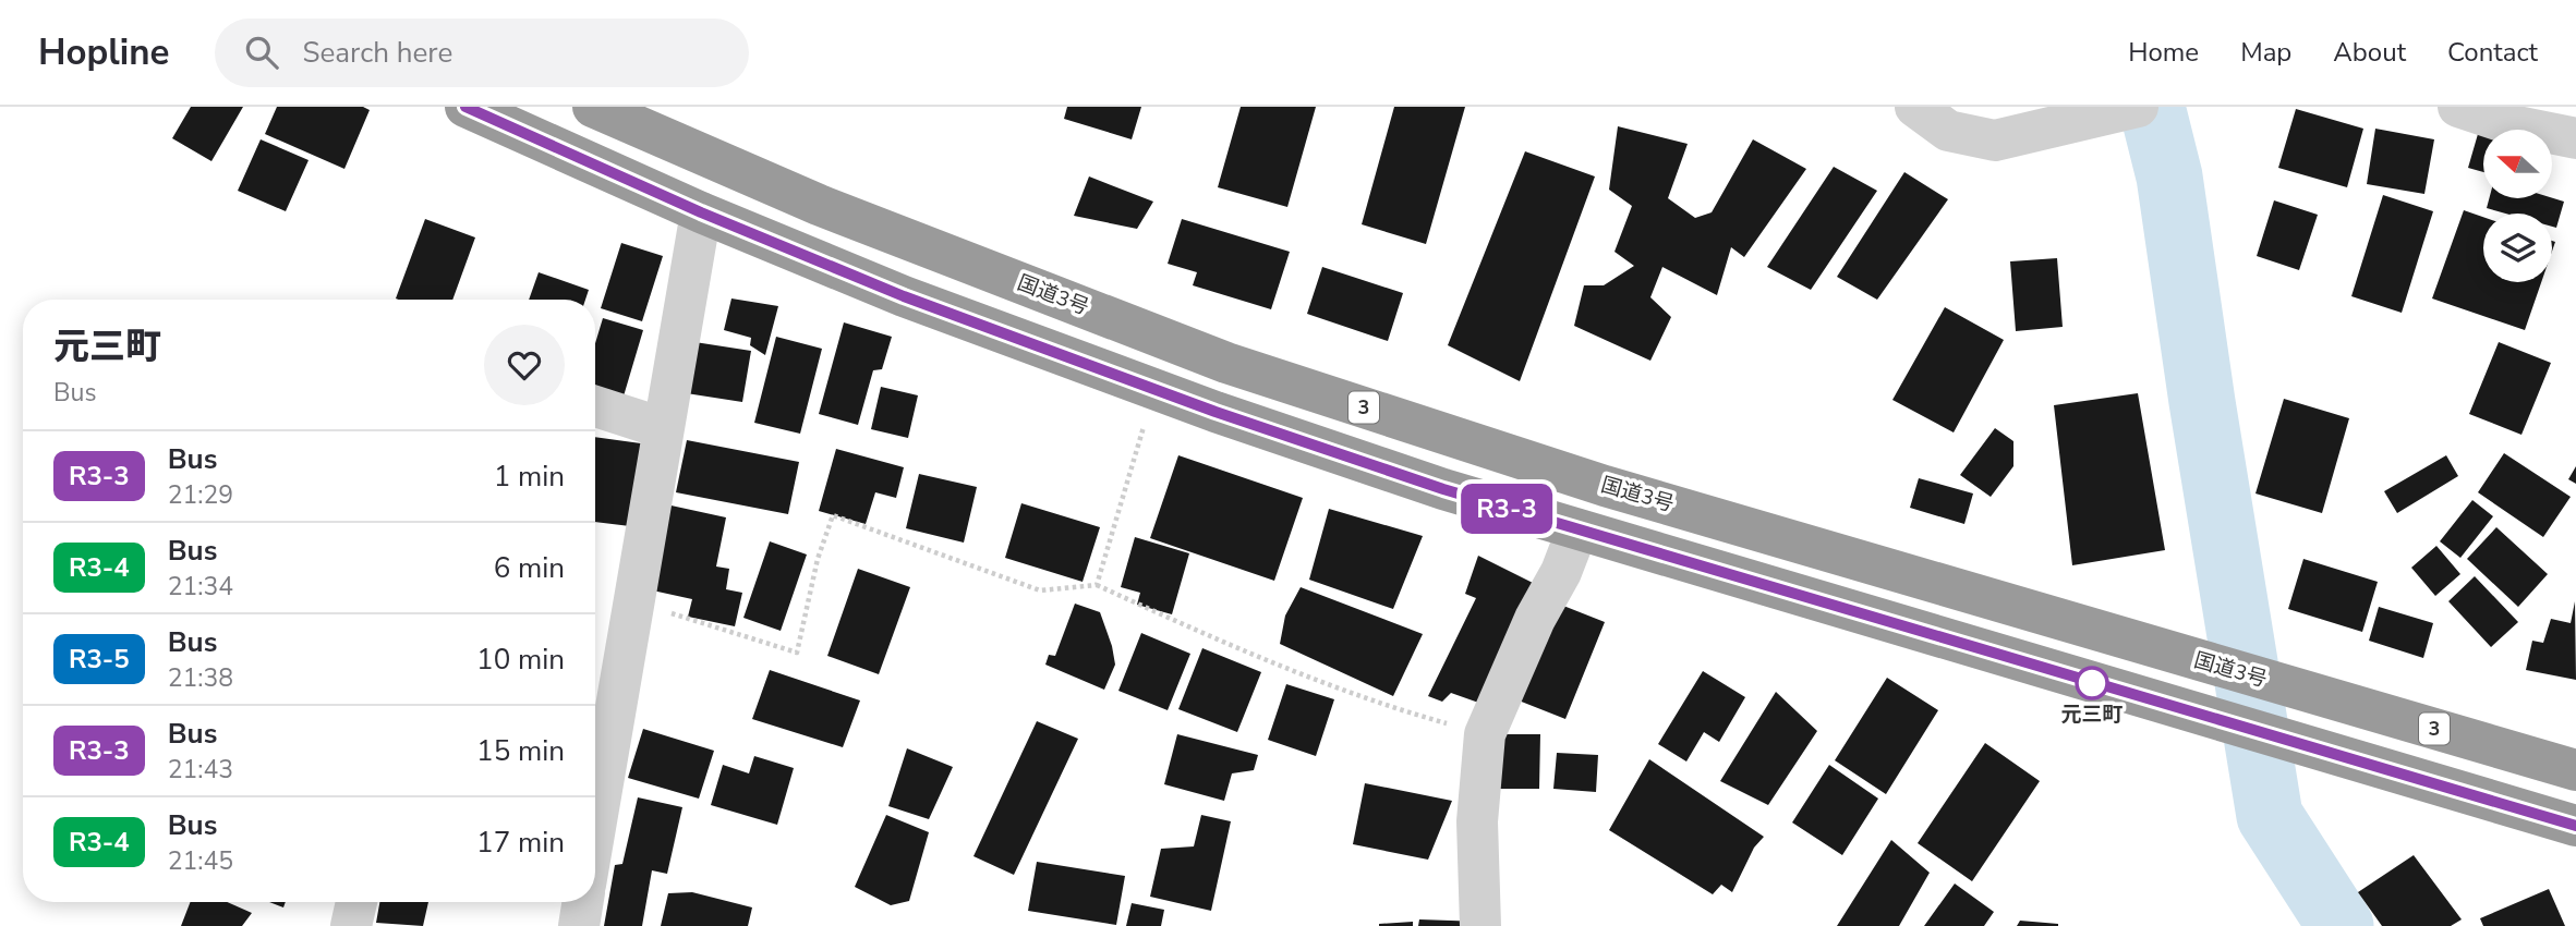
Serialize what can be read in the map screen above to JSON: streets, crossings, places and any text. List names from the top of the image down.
{
  "streets": {
    "highway": ["国道3号", "3"]
  },
  "places": ["元三町"],
  "lines": ["bus line R3-3"],
  "north": "left",
  "page": {
    "header": "Hopline",
    "search": "Search here",
    "nav": [
      "Home",
      "Map",
      "About",
      "Contact"
    ],
    "on_map": "R3-3",
    "heading": ["元三町", "Bus"],
    "list": [
      {
        "mark": "R3-3",
        "name": "Bus",
        "note": "21:29",
        "value": "1 min"
      },
      {
        "mark": "R3-4",
        "name": "Bus",
        "note": "21:34",
        "value": "6 min"
      },
      {
        "mark": "R3-5",
        "name": "Bus",
        "note": "21:38",
        "value": "10 min"
      },
      {
        "mark": "R3-3",
        "name": "Bus",
        "note": "21:43",
        "value": "15 min"
      },
      {
        "mark": "R3-4",
        "name": "Bus",
        "note": "21:45",
        "value": "17 min"
      }
    ]
  }
}
